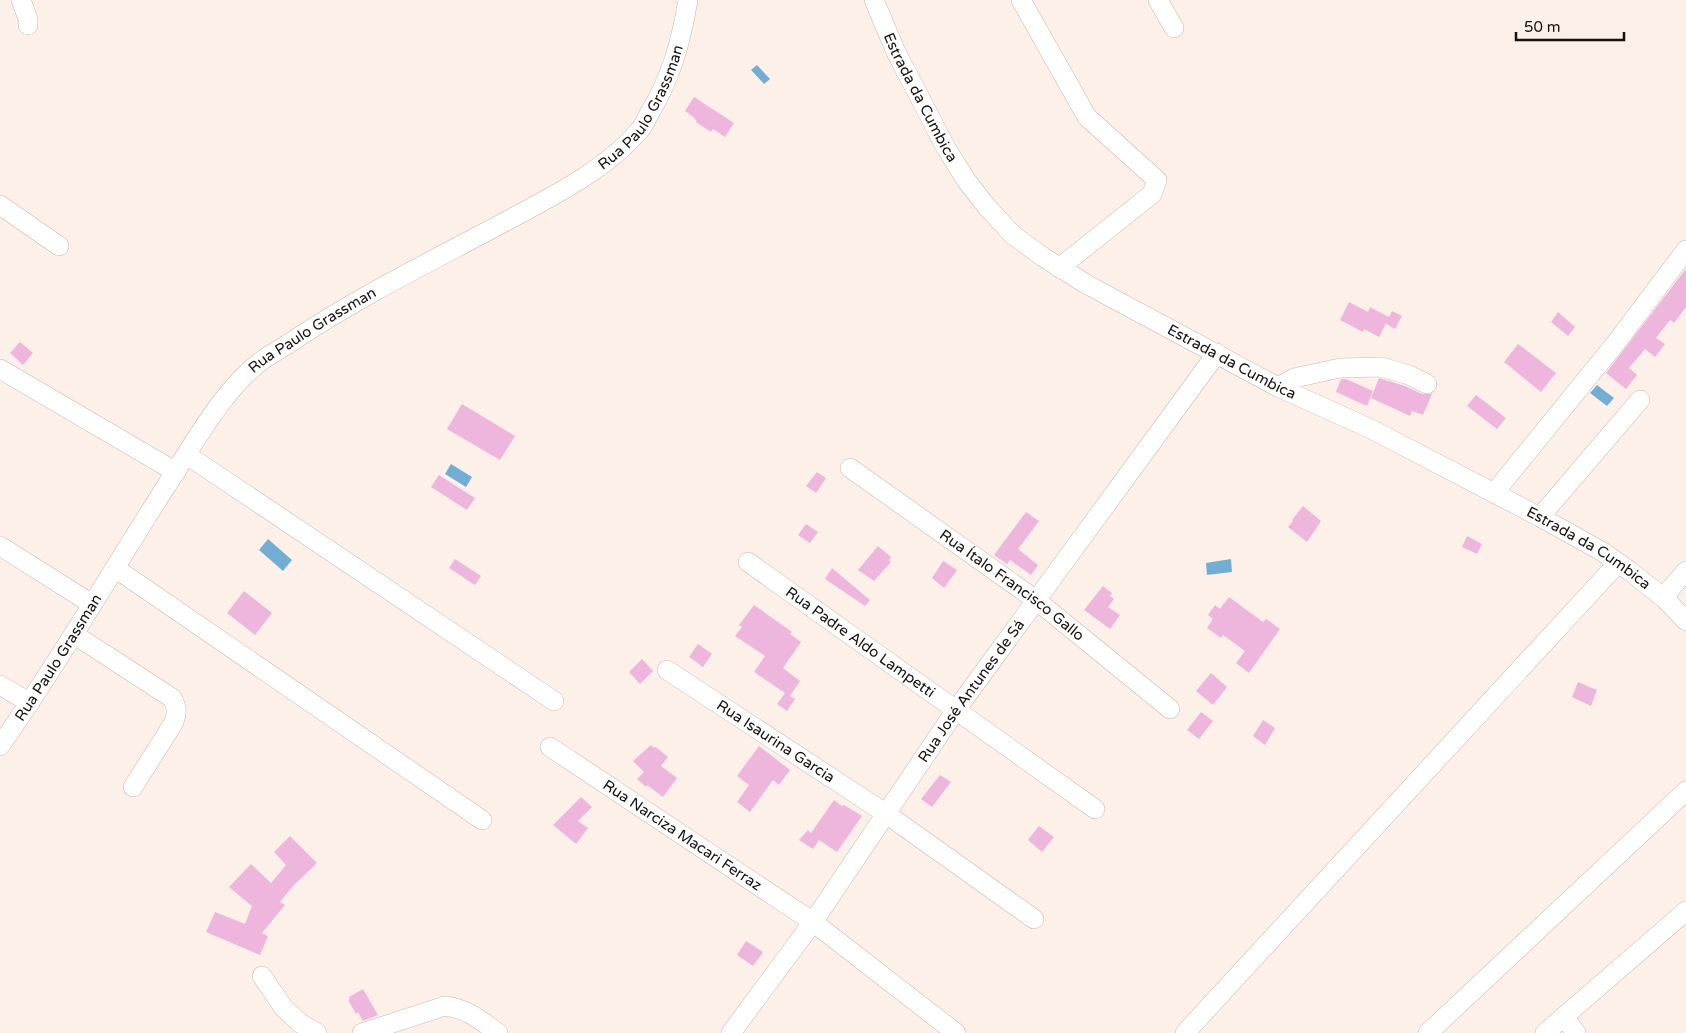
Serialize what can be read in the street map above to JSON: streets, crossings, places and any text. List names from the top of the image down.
{
  "streets": {
    "street": [
      "Estrada da Cumbica",
      "Rua Paulo Grassman",
      "Rua Ítalo Francisco Gallo",
      "Rua Padre Aldo Lampetti",
      "Rua José Antunes de Sá",
      "Rua Isaurina Garcia",
      "Rua Narciza Macari Ferraz"
    ]
  },
  "crossings": [
    ["Estrada da Cumbica", "Rua José Antunes de Sá"],
    ["Rua Ítalo Francisco Gallo", "Rua José Antunes de Sá"],
    ["Rua Padre Aldo Lampetti", "Rua José Antunes de Sá"],
    ["Rua José Antunes de Sá", "Rua Isaurina Garcia"],
    ["Rua José Antunes de Sá", "Rua Narciza Macari Ferraz"]
  ],
  "scale_bar": "50 m"
}
